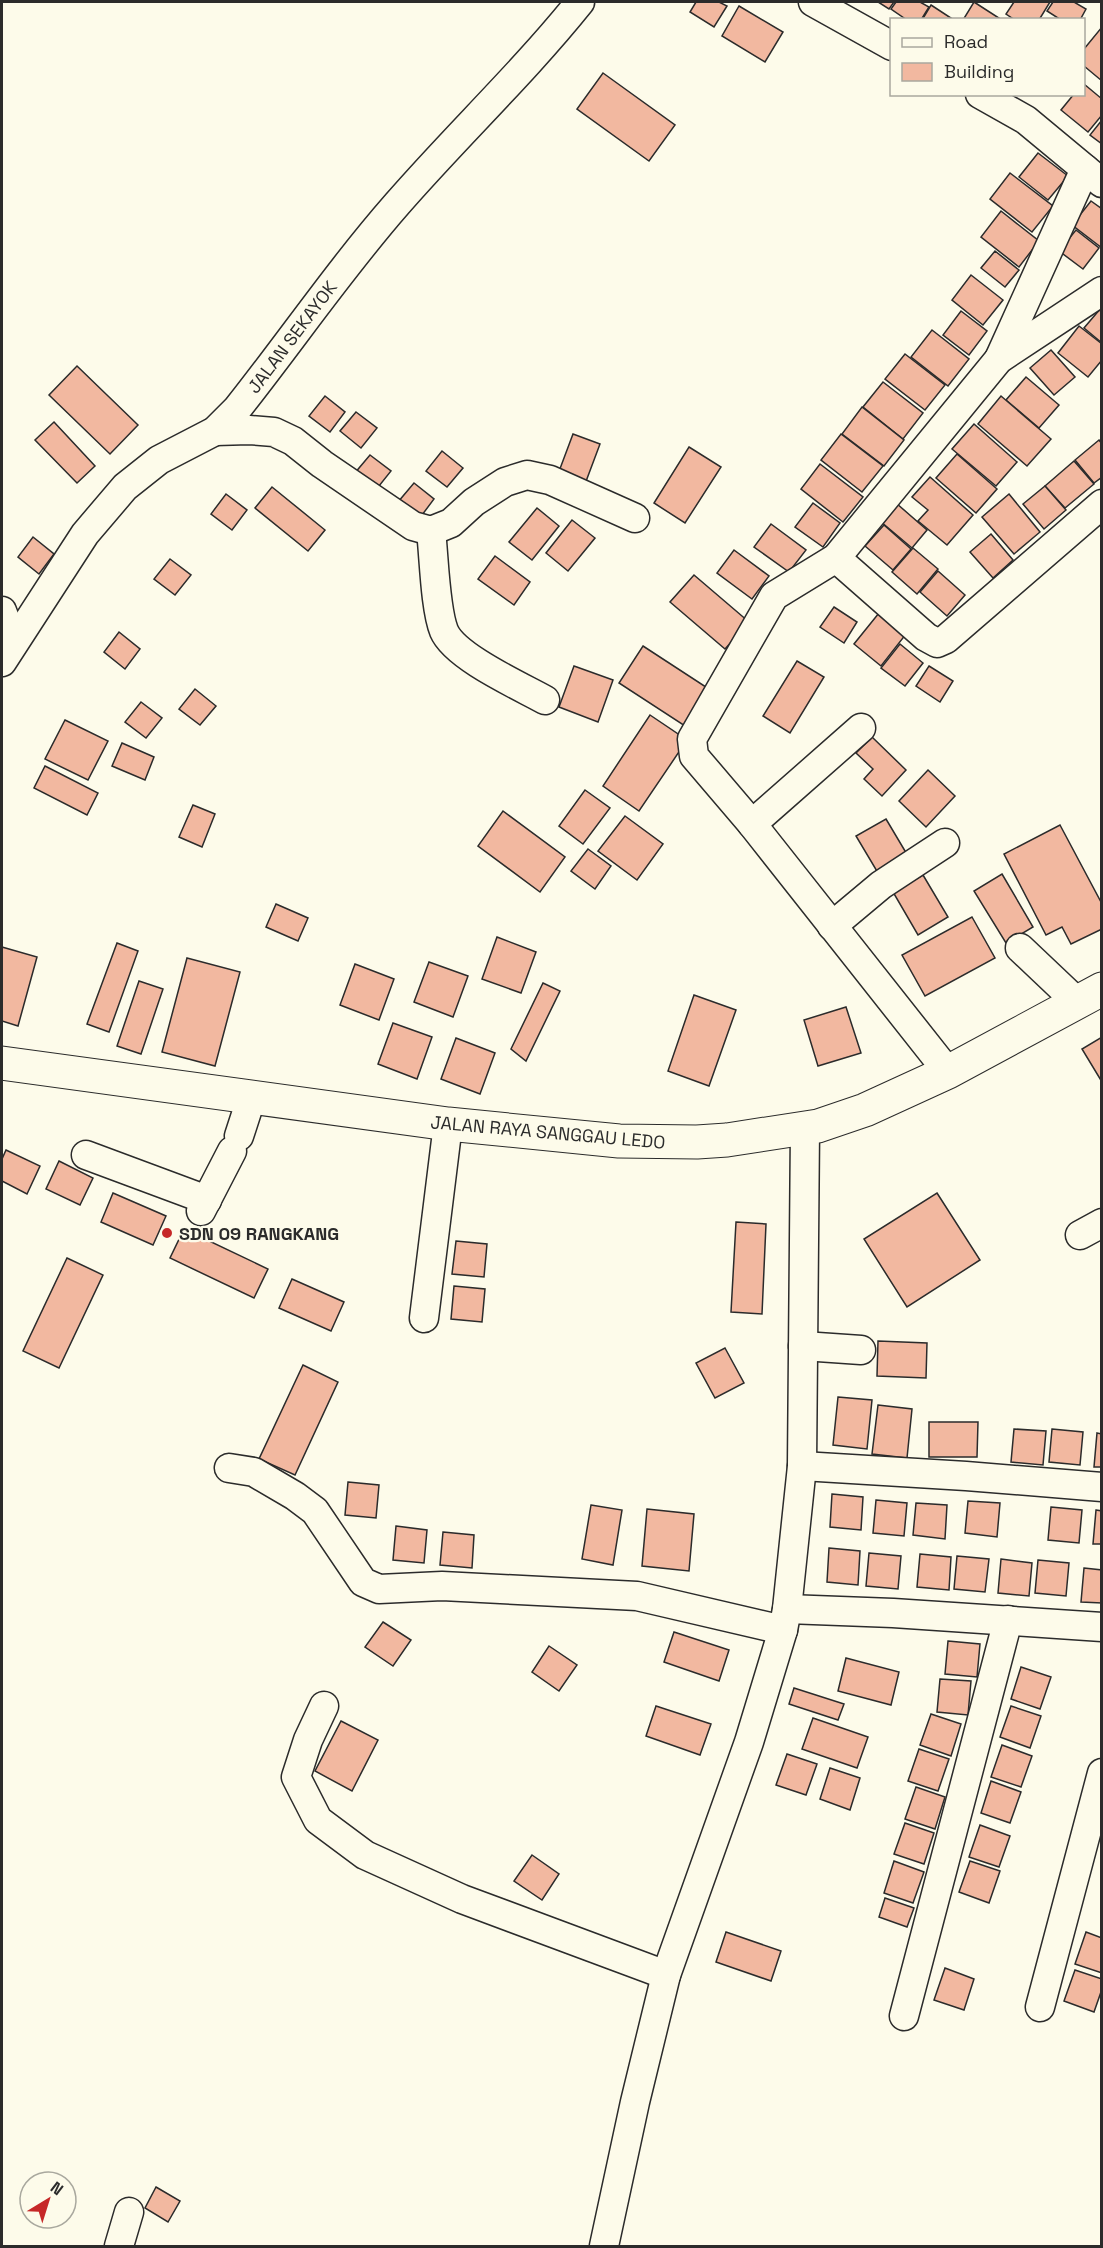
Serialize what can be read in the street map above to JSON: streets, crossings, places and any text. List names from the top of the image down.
{
  "streets": {
    "highway": ["JALAN RAYA SANGGAU LEDO"],
    "street": ["JALAN SEKAYOK"]
  },
  "places": ["SDN 09 RANGKANG"],
  "legend": ["Road", "Building"],
  "north": "top right"
}
